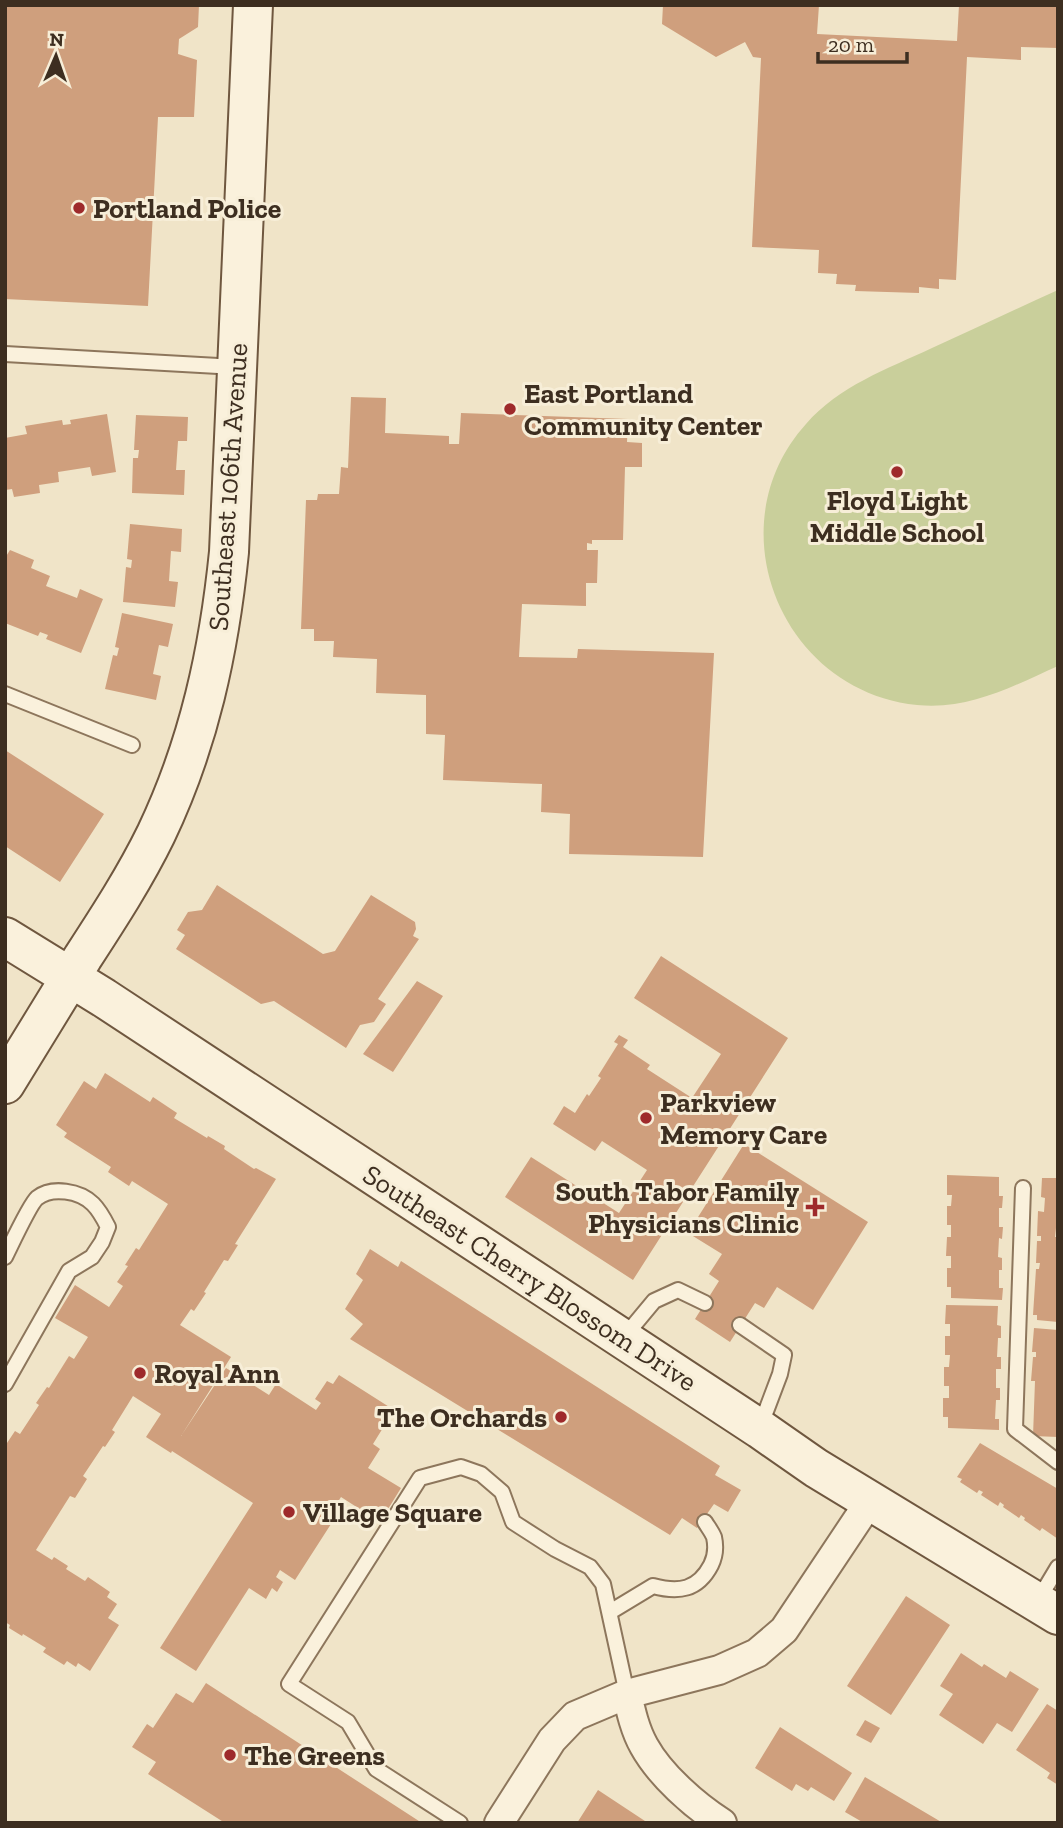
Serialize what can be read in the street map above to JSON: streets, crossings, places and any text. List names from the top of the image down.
{
  "streets": {
    "main road": ["Southeast 106th Avenue", "Southeast Cherry Blossom Drive"]
  },
  "crossings": [
    ["Southeast 106th Avenue", "Southeast Cherry Blossom Drive"]
  ],
  "places": {
    "other": [
      "Portland Police",
      "East Portland Community Center",
      "Floyd Light Middle School",
      "Parkview Memory Care",
      "Royal Ann",
      "The Orchards",
      "Village Square",
      "The Greens"
    ],
    "health": ["South Tabor Family Physicians Clinic"]
  },
  "scale_bar": "20 m",
  "north": "top"
}
